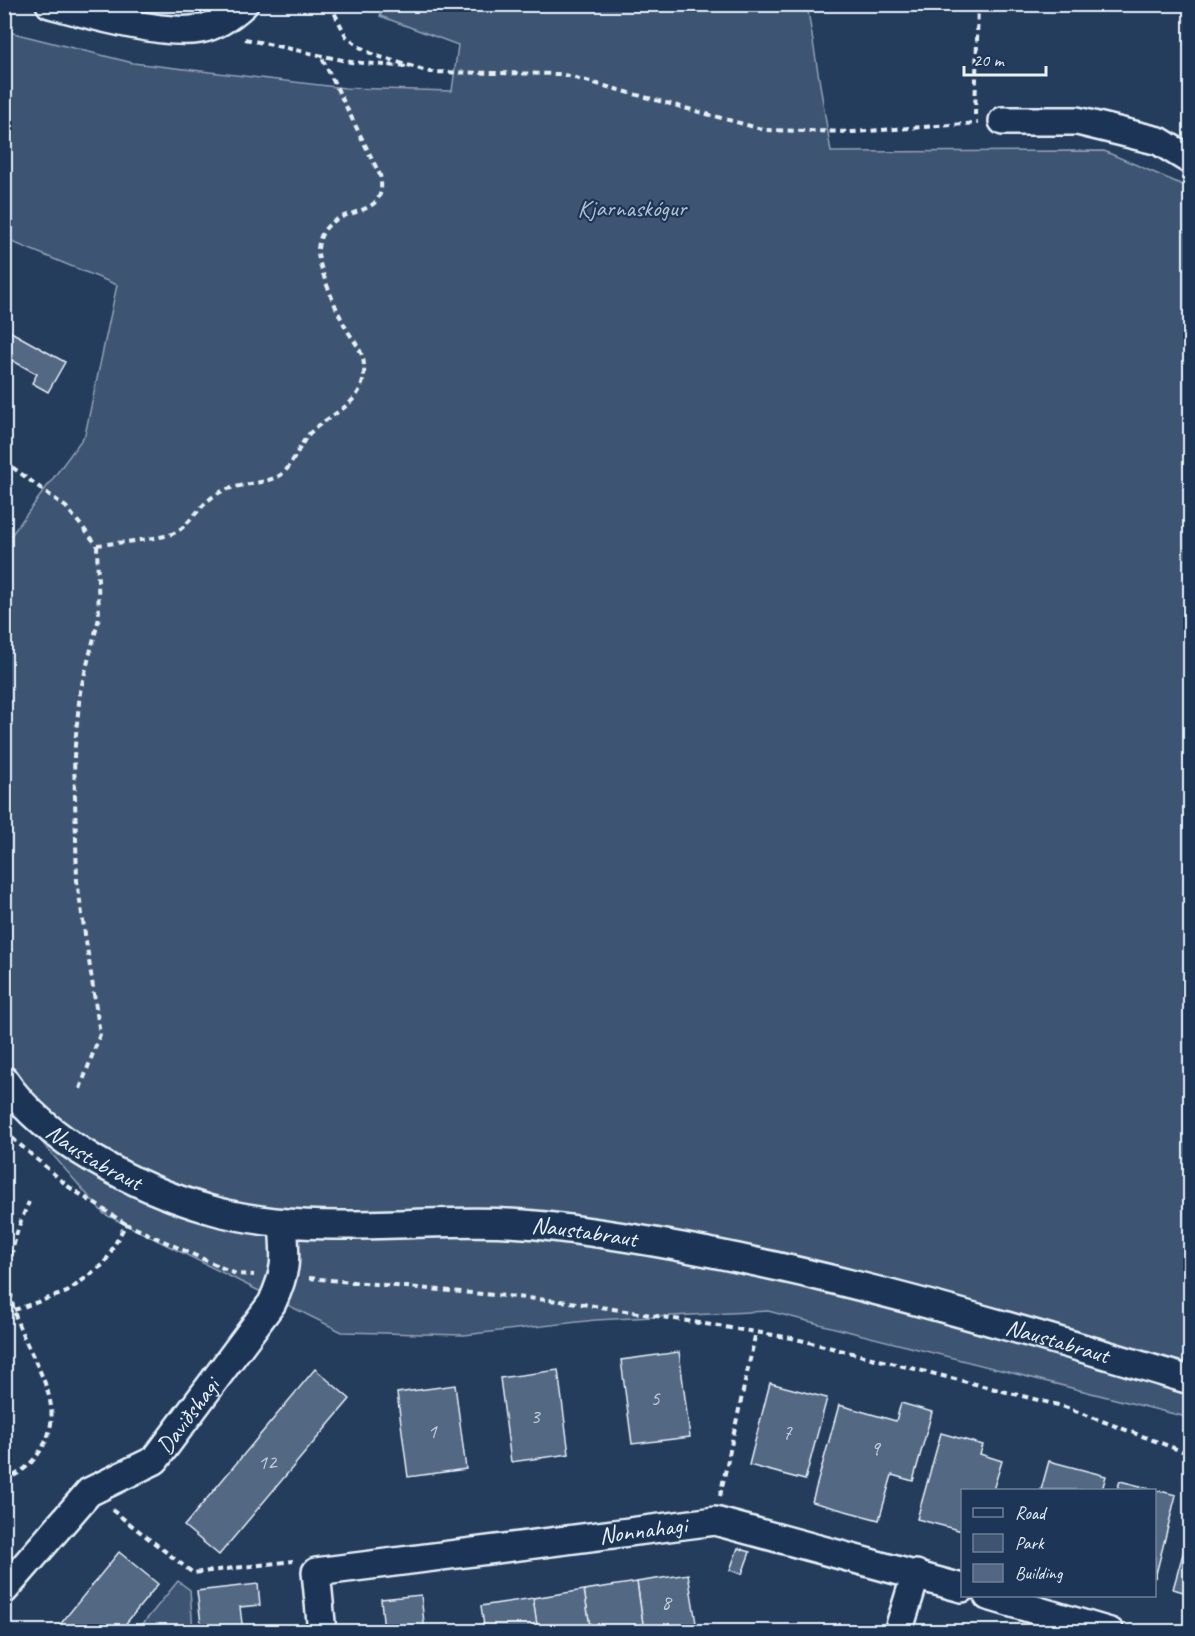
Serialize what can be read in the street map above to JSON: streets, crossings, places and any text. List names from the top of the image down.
{
  "streets": {
    "street": ["Naustabraut", "Daviðshagi", "Nonnahagi"]
  },
  "crossings": [
    ["Naustabraut", "Daviðshagi"]
  ],
  "parks": ["Kjarnaskógur"],
  "house_numbers": [
    "5",
    "3",
    "1",
    "7",
    "9",
    "12",
    "8"
  ],
  "legend": ["Road", "Park", "Building"],
  "scale_bar": "20 m"
}
